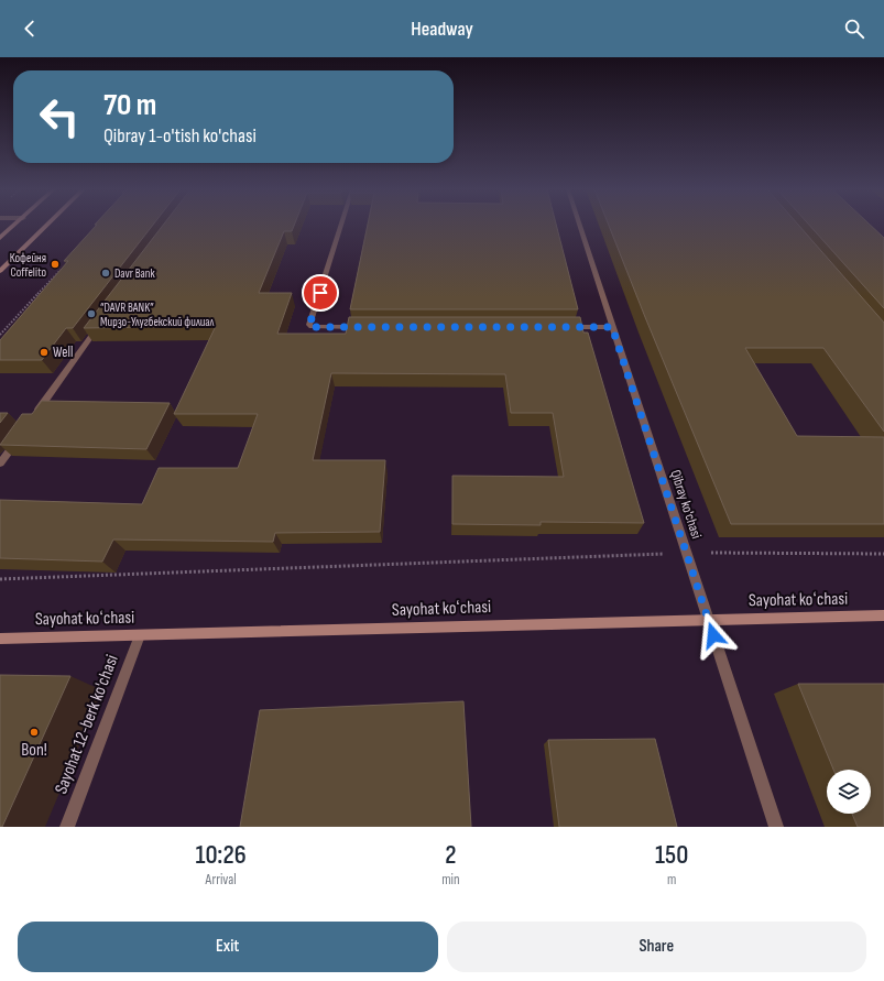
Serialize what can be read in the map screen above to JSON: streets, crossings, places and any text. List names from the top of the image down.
{
  "streets": {
    "street": ["Qibray ko'chasi", "Sayohat koʻchasi", "Sayohat 12-berk ko'chasi"]
  },
  "crossings": [
    ["Qibray ko'chasi", "Sayohat koʻchasi"],
    ["Sayohat koʻchasi", "Sayohat 12-berk ko'chasi"]
  ],
  "places": [
    "Кофейня Coffelito",
    "Davr Bank",
    "“DAVR BANK” Мирзо-Улугбекский филиал",
    "Well",
    "Bon!"
  ],
  "page": {
    "header": "Headway",
    "turn": ["70 m", "Qibray 1-o'tish ko'chasi"],
    "eta": [
      "10:26",
      "Arrival",
      "2",
      "min",
      "150",
      "m"
    ],
    "buttons": ["Exit", "Share"]
  }
}
